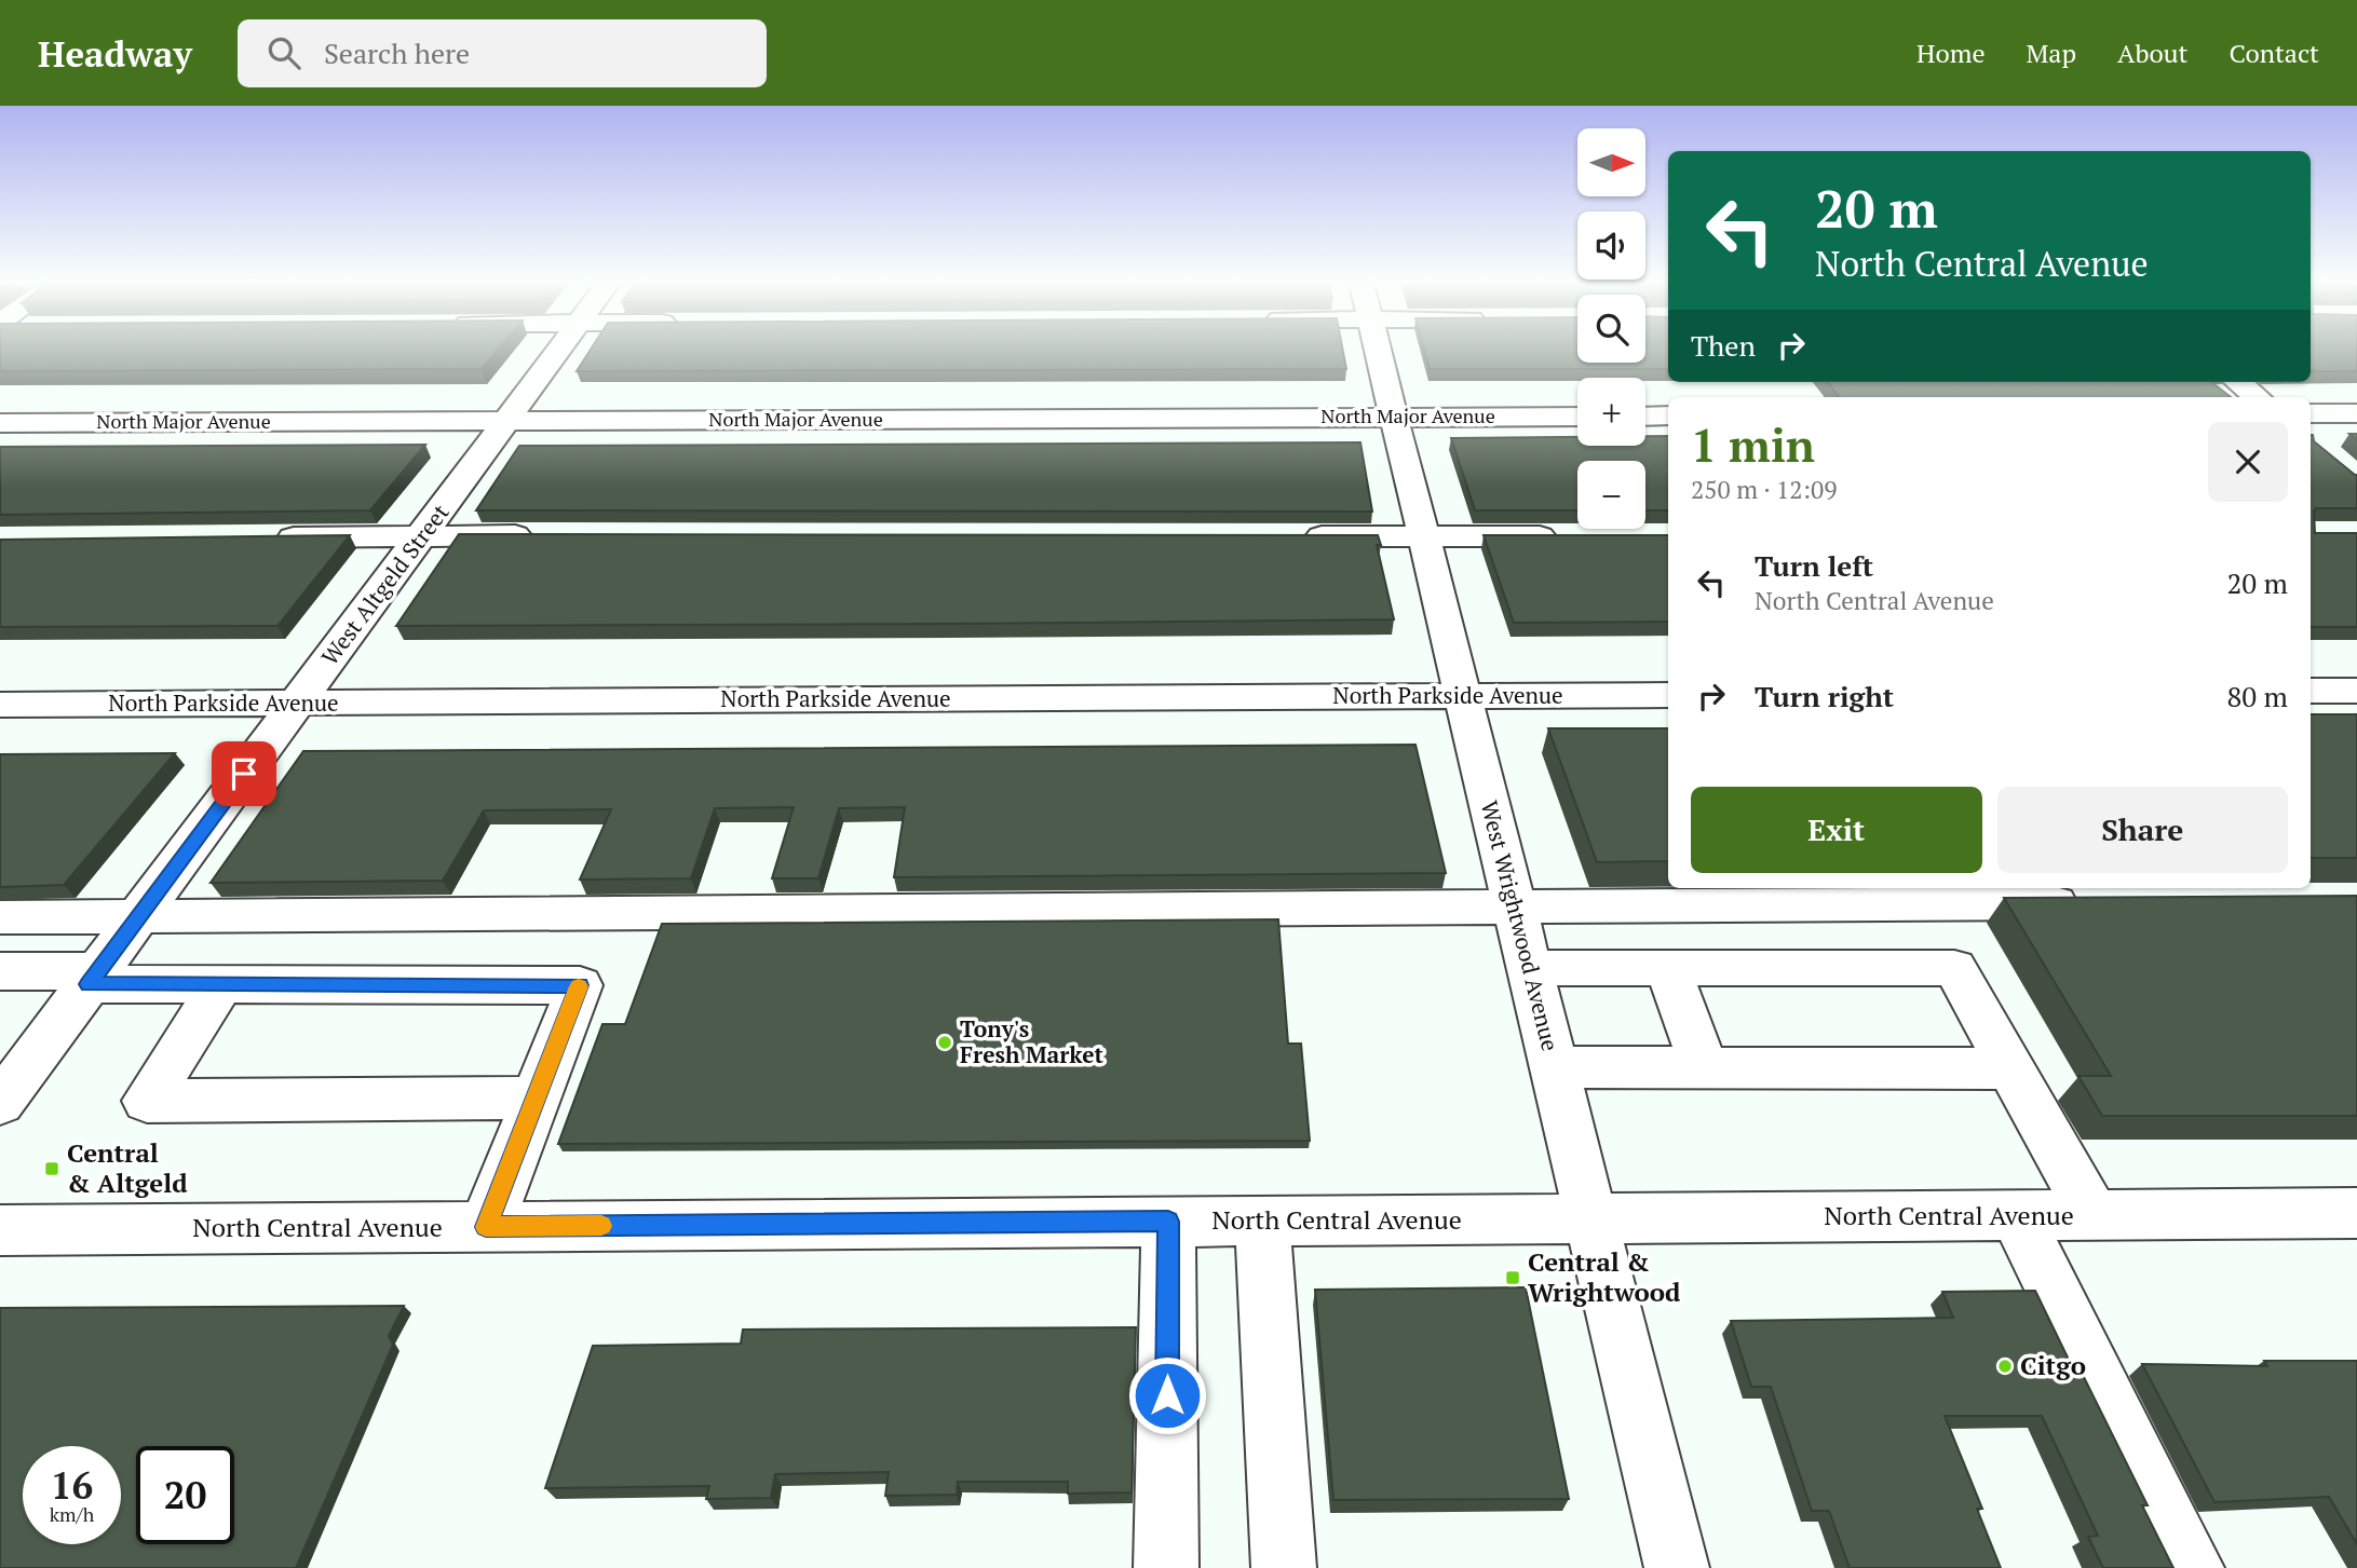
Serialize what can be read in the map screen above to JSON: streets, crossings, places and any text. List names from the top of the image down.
{
  "streets": {
    "street": [
      "North Major Avenue",
      "West Altgeld Street",
      "North Parkside Avenue",
      "West Wrightwood Avenue",
      "North Central Avenue"
    ]
  },
  "crossings": [
    ["North Major Avenue", "West Altgeld Street"],
    ["North Major Avenue", "West Wrightwood Avenue"],
    ["West Altgeld Street", "North Parkside Avenue"],
    ["North Parkside Avenue", "West Wrightwood Avenue"],
    ["West Wrightwood Avenue", "North Central Avenue"]
  ],
  "places": {
    "other": ["Tony's Fresh Market", "Citgo"],
    "transit": ["Central & Altgeld", "Central & Wrightwood"]
  },
  "north": "right",
  "page": {
    "header": "Headway",
    "search": "Search here",
    "nav": [
      "Home",
      "Map",
      "About",
      "Contact"
    ],
    "map_buttons": ["+", "−"],
    "turn": ["20 m", "North Central Avenue"],
    "then": "Then",
    "heading": ["1 min", "250 m · 12:09"],
    "list": [
      {
        "name": "Turn left",
        "note": "North Central Avenue",
        "value": "20 m"
      },
      {
        "name": "Turn right",
        "value": "80 m"
      }
    ],
    "buttons": ["Exit", "Share"],
    "speed": "16 km/h",
    "limit": "20"
  }
}
